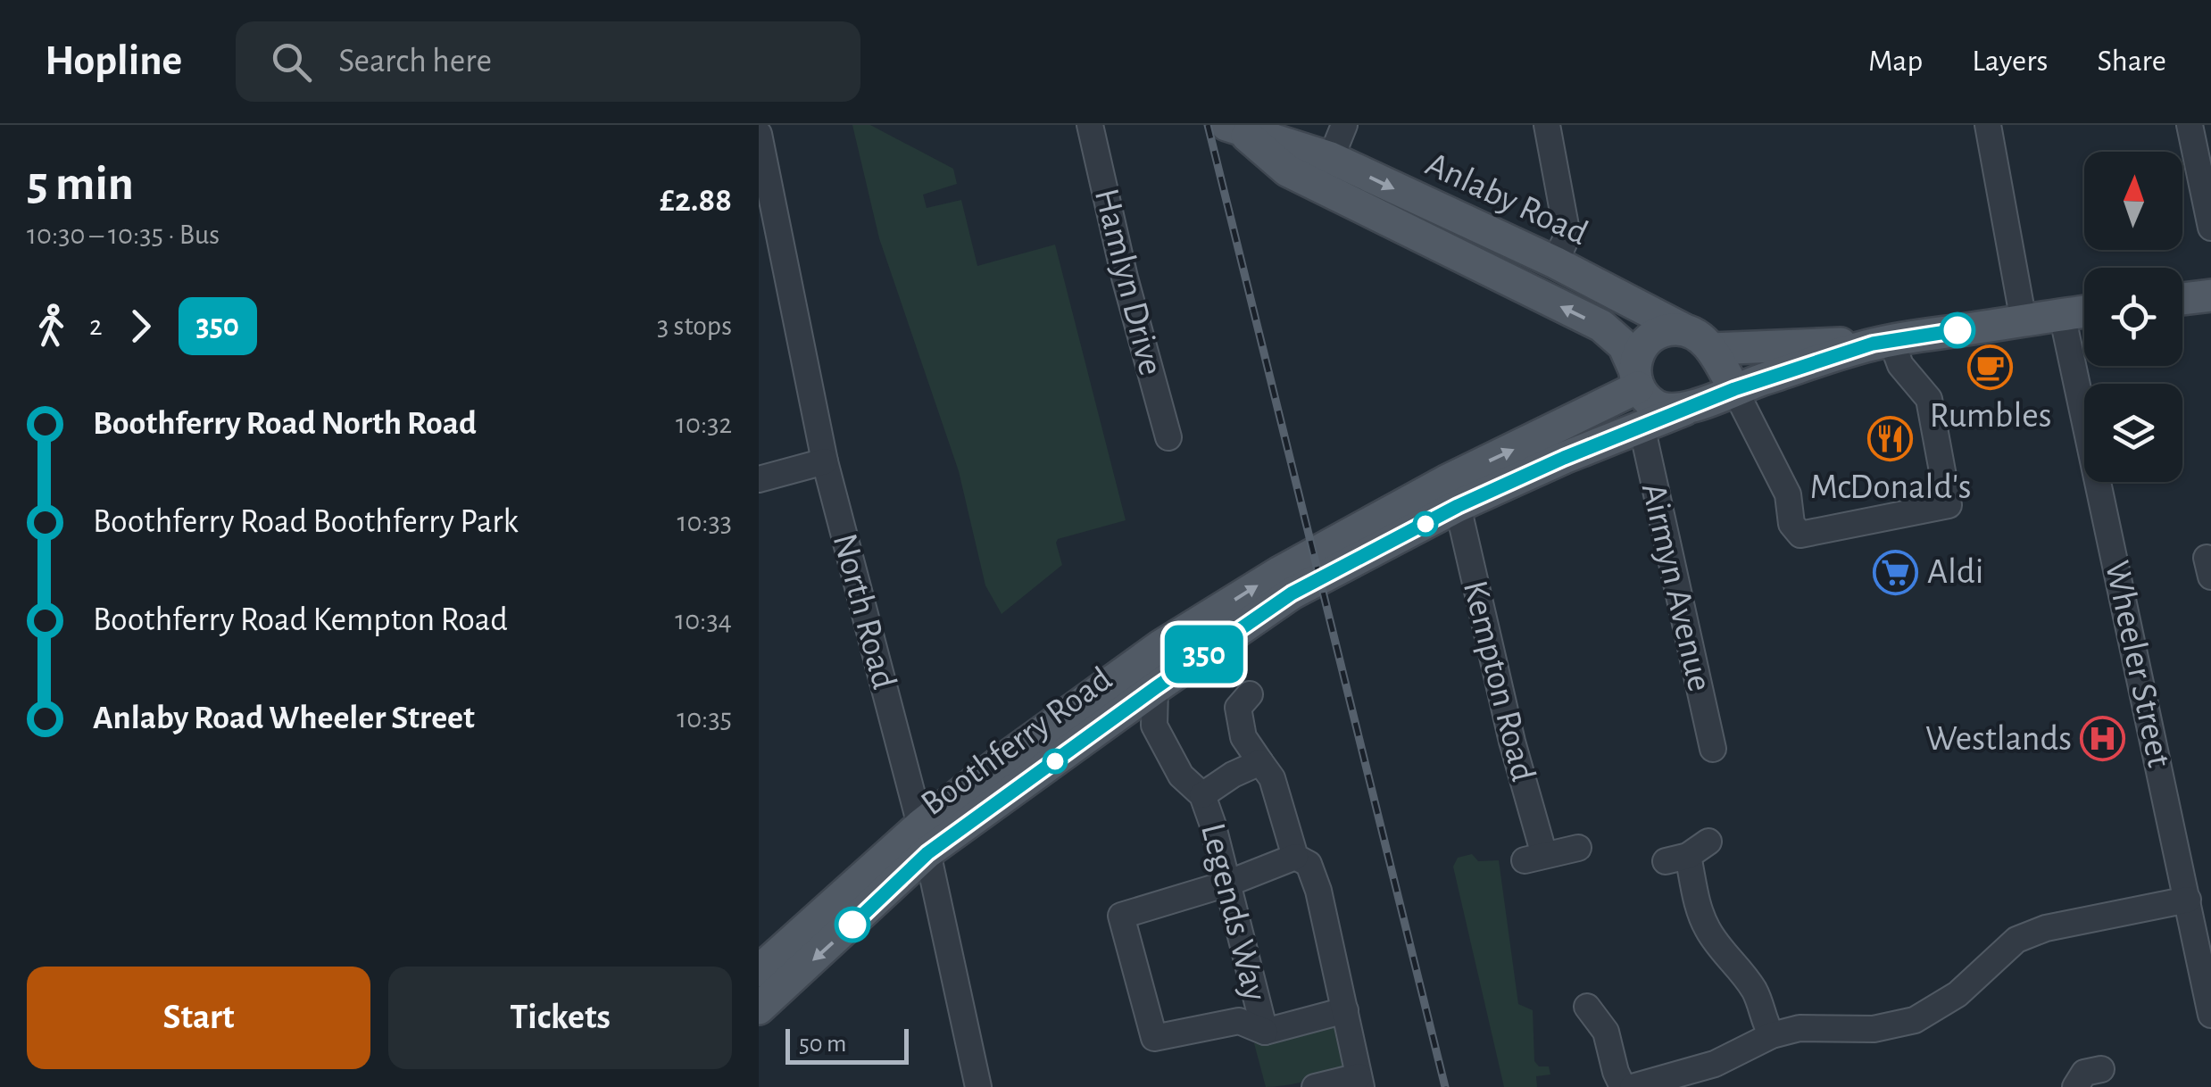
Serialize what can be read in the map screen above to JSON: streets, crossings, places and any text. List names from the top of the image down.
{
  "streets": {
    "main road": ["Anlaby Road", "Boothferry Road"],
    "street": [
      "Hamlyn Drive",
      "Airmyn Avenue",
      "North Road",
      "Wheeler Street",
      "Kempton Road",
      "Legends Way"
    ]
  },
  "crossings": [
    ["Anlaby Road", "Boothferry Road"],
    ["Airmyn Avenue", "Boothferry Road"],
    ["North Road", "Boothferry Road"],
    ["Kempton Road", "Boothferry Road"]
  ],
  "places": {
    "cafe": ["Rumbles"],
    "restaurant": ["McDonald's"],
    "supermarket": ["Aldi"],
    "hospital": ["Westlands"]
  },
  "lines": ["bus line 350"],
  "scale_bar": "50 m",
  "north": "top",
  "page": {
    "header": "Hopline",
    "search": "Search here",
    "nav": ["Map", "Layers", "Share"],
    "heading": ["5 min", "10:30 – 10:35 · Bus", "£2.88"],
    "on_map": "350",
    "legs": ["2", "350", "3 stops"],
    "list": [
      {
        "name": "Boothferry Road North Road",
        "value": "10:32"
      },
      {
        "name": "Boothferry Road Boothferry Park",
        "value": "10:33"
      },
      {
        "name": "Boothferry Road Kempton Road",
        "value": "10:34"
      },
      {
        "name": "Anlaby Road Wheeler Street",
        "value": "10:35"
      }
    ],
    "buttons": ["Start", "Tickets"],
    "scale": "50 m"
  }
}
